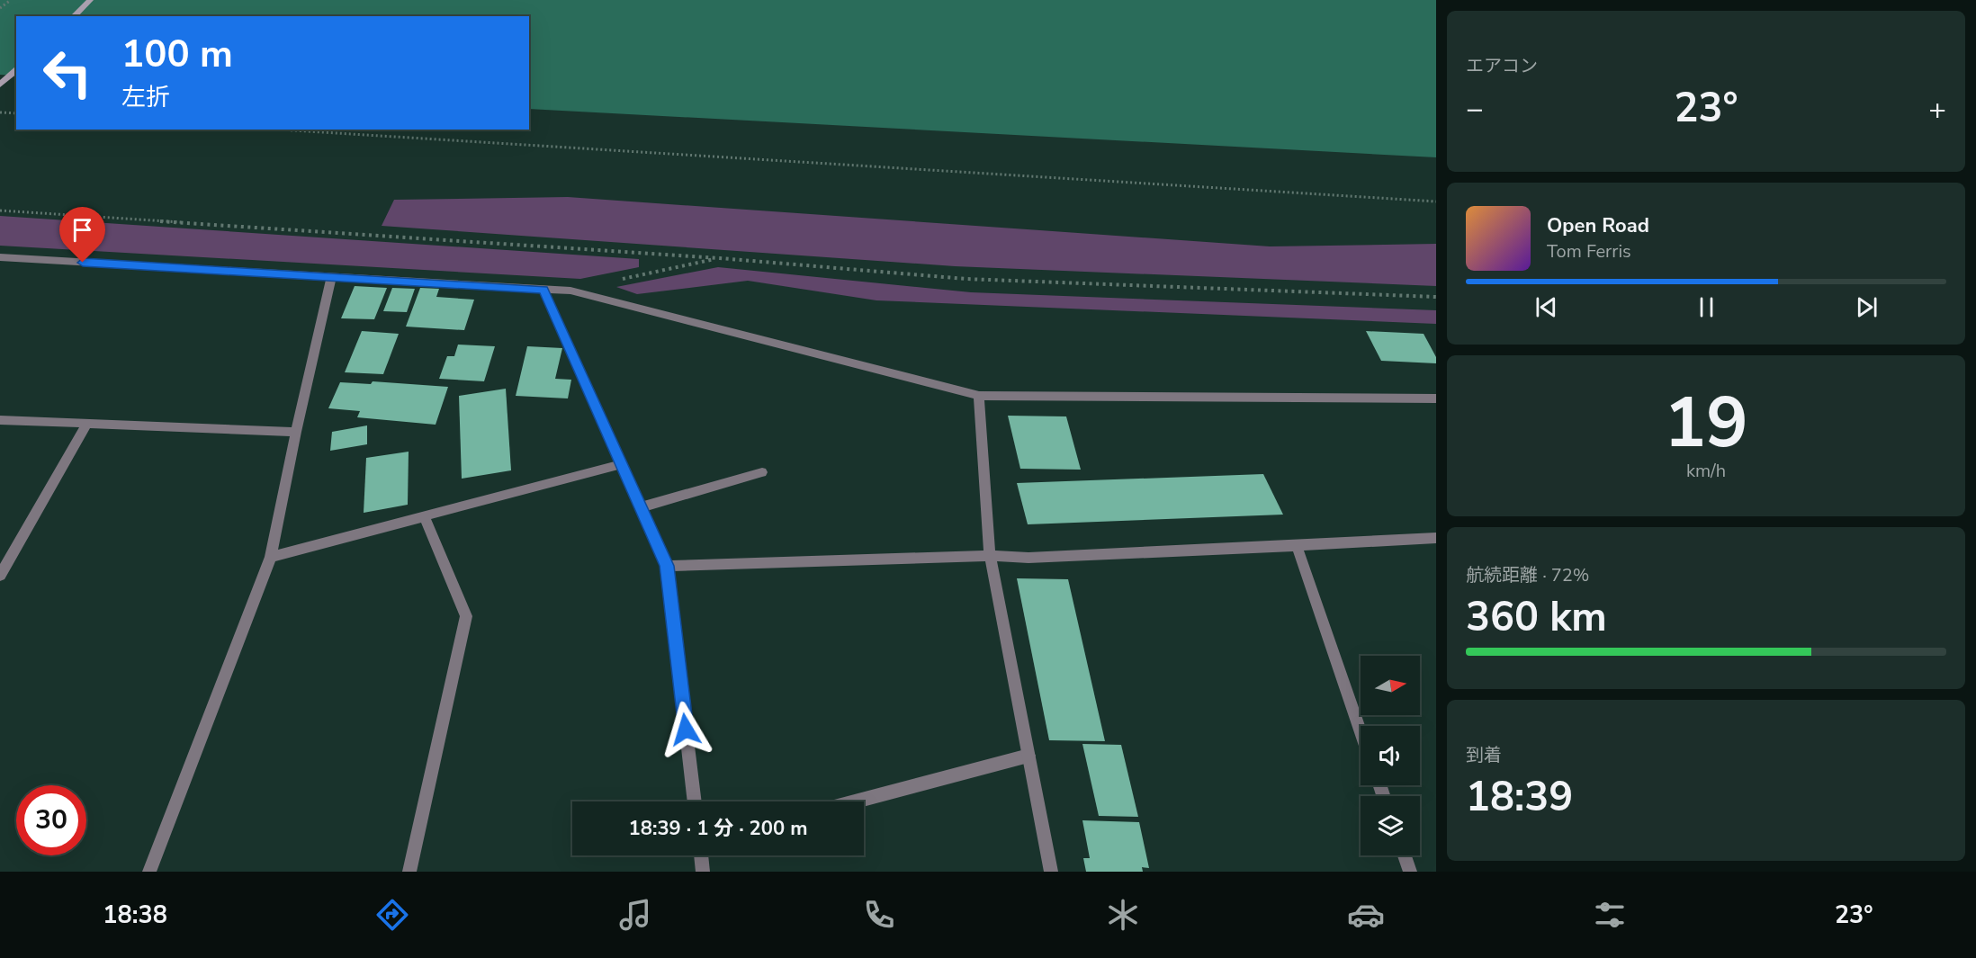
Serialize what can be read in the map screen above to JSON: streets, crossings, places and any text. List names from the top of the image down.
{
  "north": "right",
  "page": {
    "tile": [
      "エアコン",
      ["19", "km/h"],
      ["航続距離 · 72%", "360 km"],
      ["到着", "18:39"]
    ],
    "turn": ["100 m", "左折"],
    "heat": ["−", "23°", "+"],
    "song": ["Open Road", "Tom Ferris"],
    "limit": "30",
    "trip": "18:39 · 1 分 · 200 m",
    "tabs": ["18:38", "23°"]
  }
}
